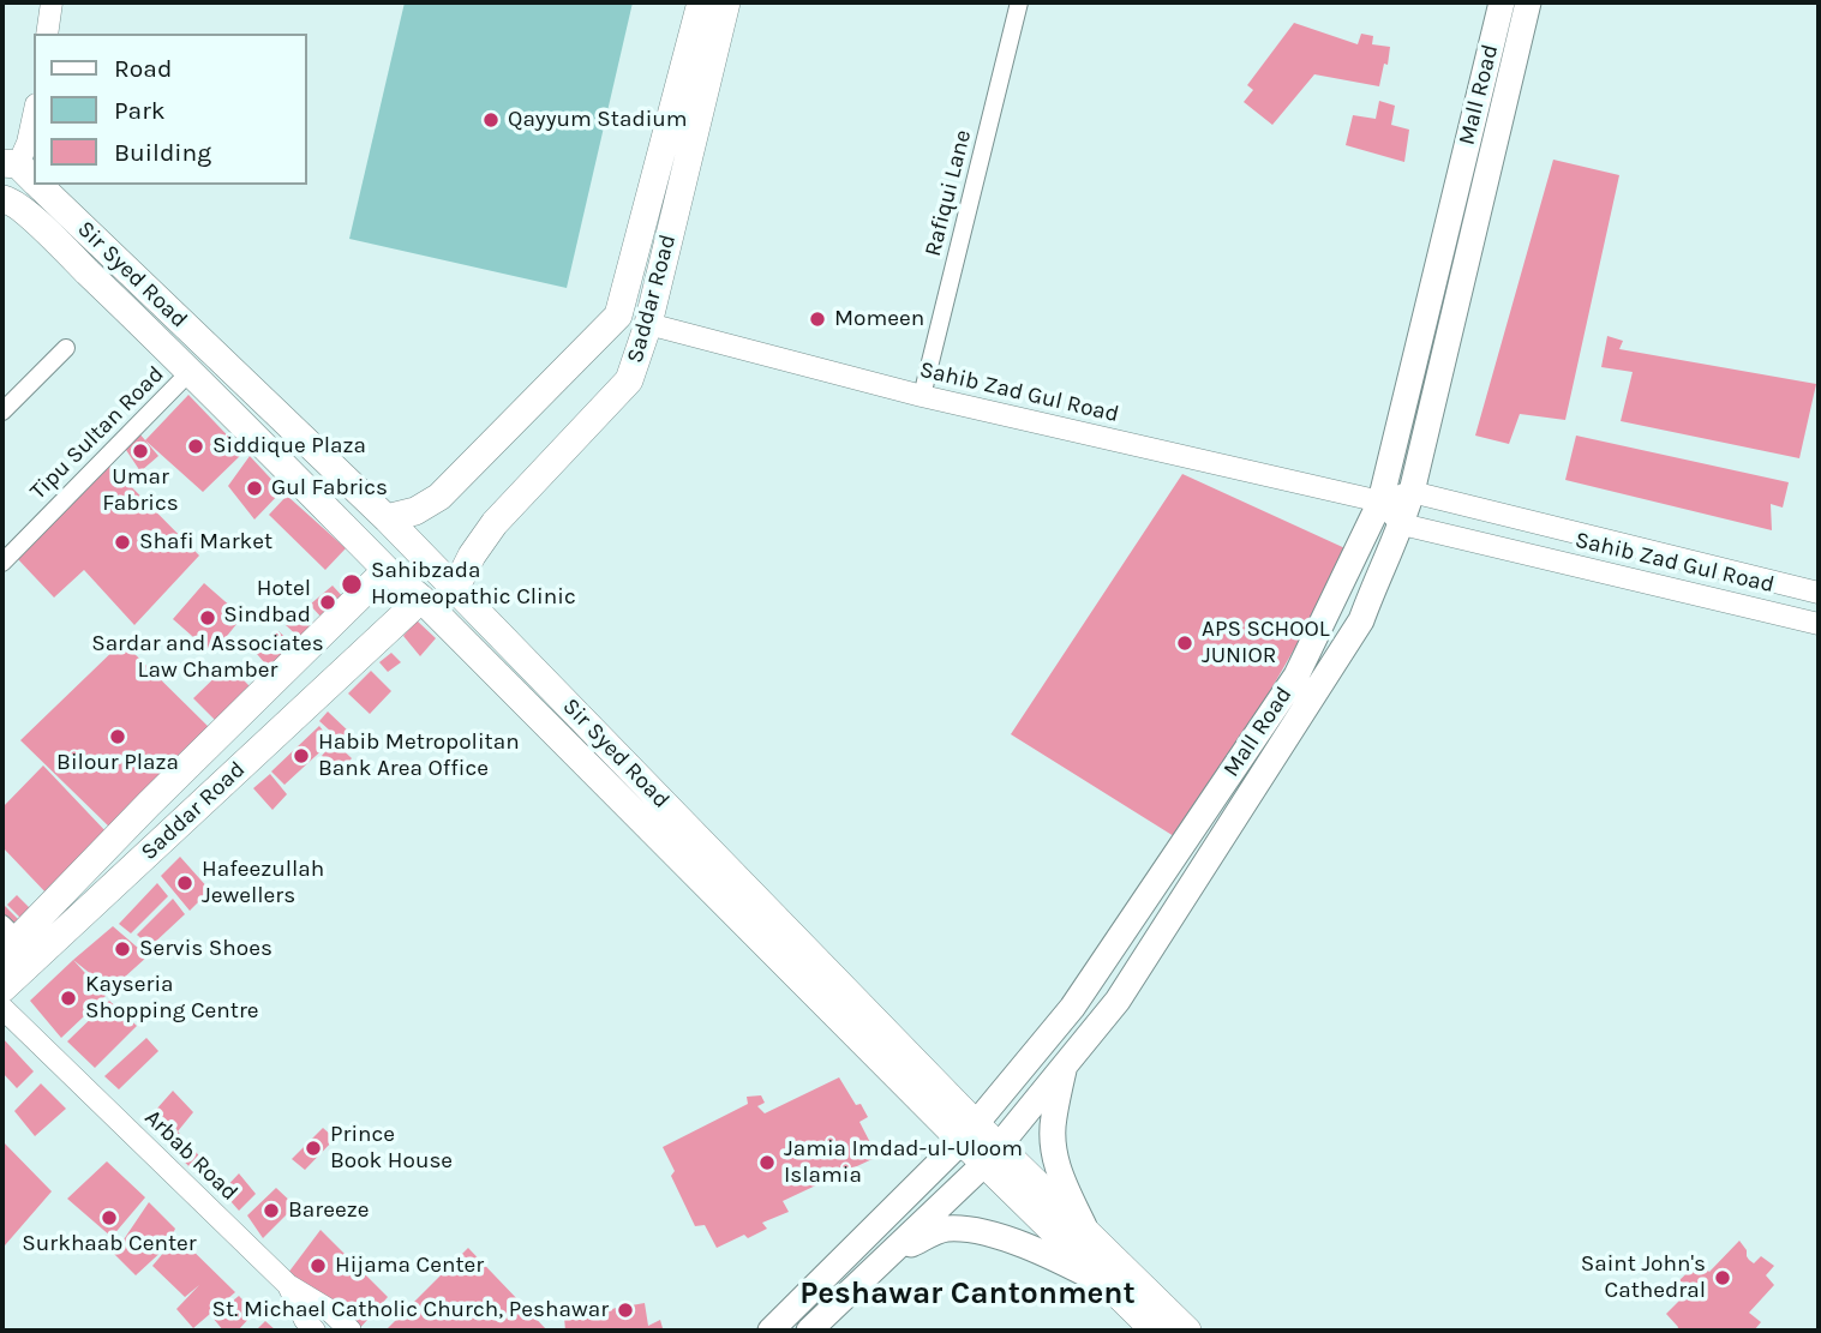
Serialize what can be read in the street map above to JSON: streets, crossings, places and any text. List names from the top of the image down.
{
  "streets": {
    "main road": ["Mall Road", "Sir Syed Road", "Saddar Road"],
    "street": [
      "Rafiqui Lane",
      "Sahib Zad Gul Road",
      "Tipu Sultan Road",
      "Arbab Road"
    ]
  },
  "crossings": [
    ["Mall Road", "Sir Syed Road"],
    ["Mall Road", "Sahib Zad Gul Road"],
    ["Rafiqui Lane", "Sahib Zad Gul Road"],
    ["Sir Syed Road", "Saddar Road"],
    ["Sir Syed Road", "Tipu Sultan Road"],
    ["Saddar Road", "Sahib Zad Gul Road"]
  ],
  "districts": ["Peshawar Cantonment"],
  "places": [
    "Qayyum Stadium",
    "Momeen",
    "Siddique Plaza",
    "Umar Fabrics",
    "Gul Fabrics",
    "Shafi Market",
    "Sahibzada Homeopathic Clinic",
    "Hotel Sindbad",
    "Sardar and Associates Law Chamber",
    "APS SCHOOL JUNIOR",
    "Bilour Plaza",
    "Habib Metropolitan Bank Area Office",
    "Hafeezullah Jewellers",
    "Servis Shoes",
    "Kayseria Shopping Centre",
    "Prince Book House",
    "Jamia Imdad-ul-Uloom Islamia",
    "Bareeze",
    "Surkhaab Center",
    "Hijama Center",
    "Saint John's Cathedral",
    "St. Michael Catholic Church, Peshawar"
  ],
  "legend": ["Road", "Park", "Building"]
}
